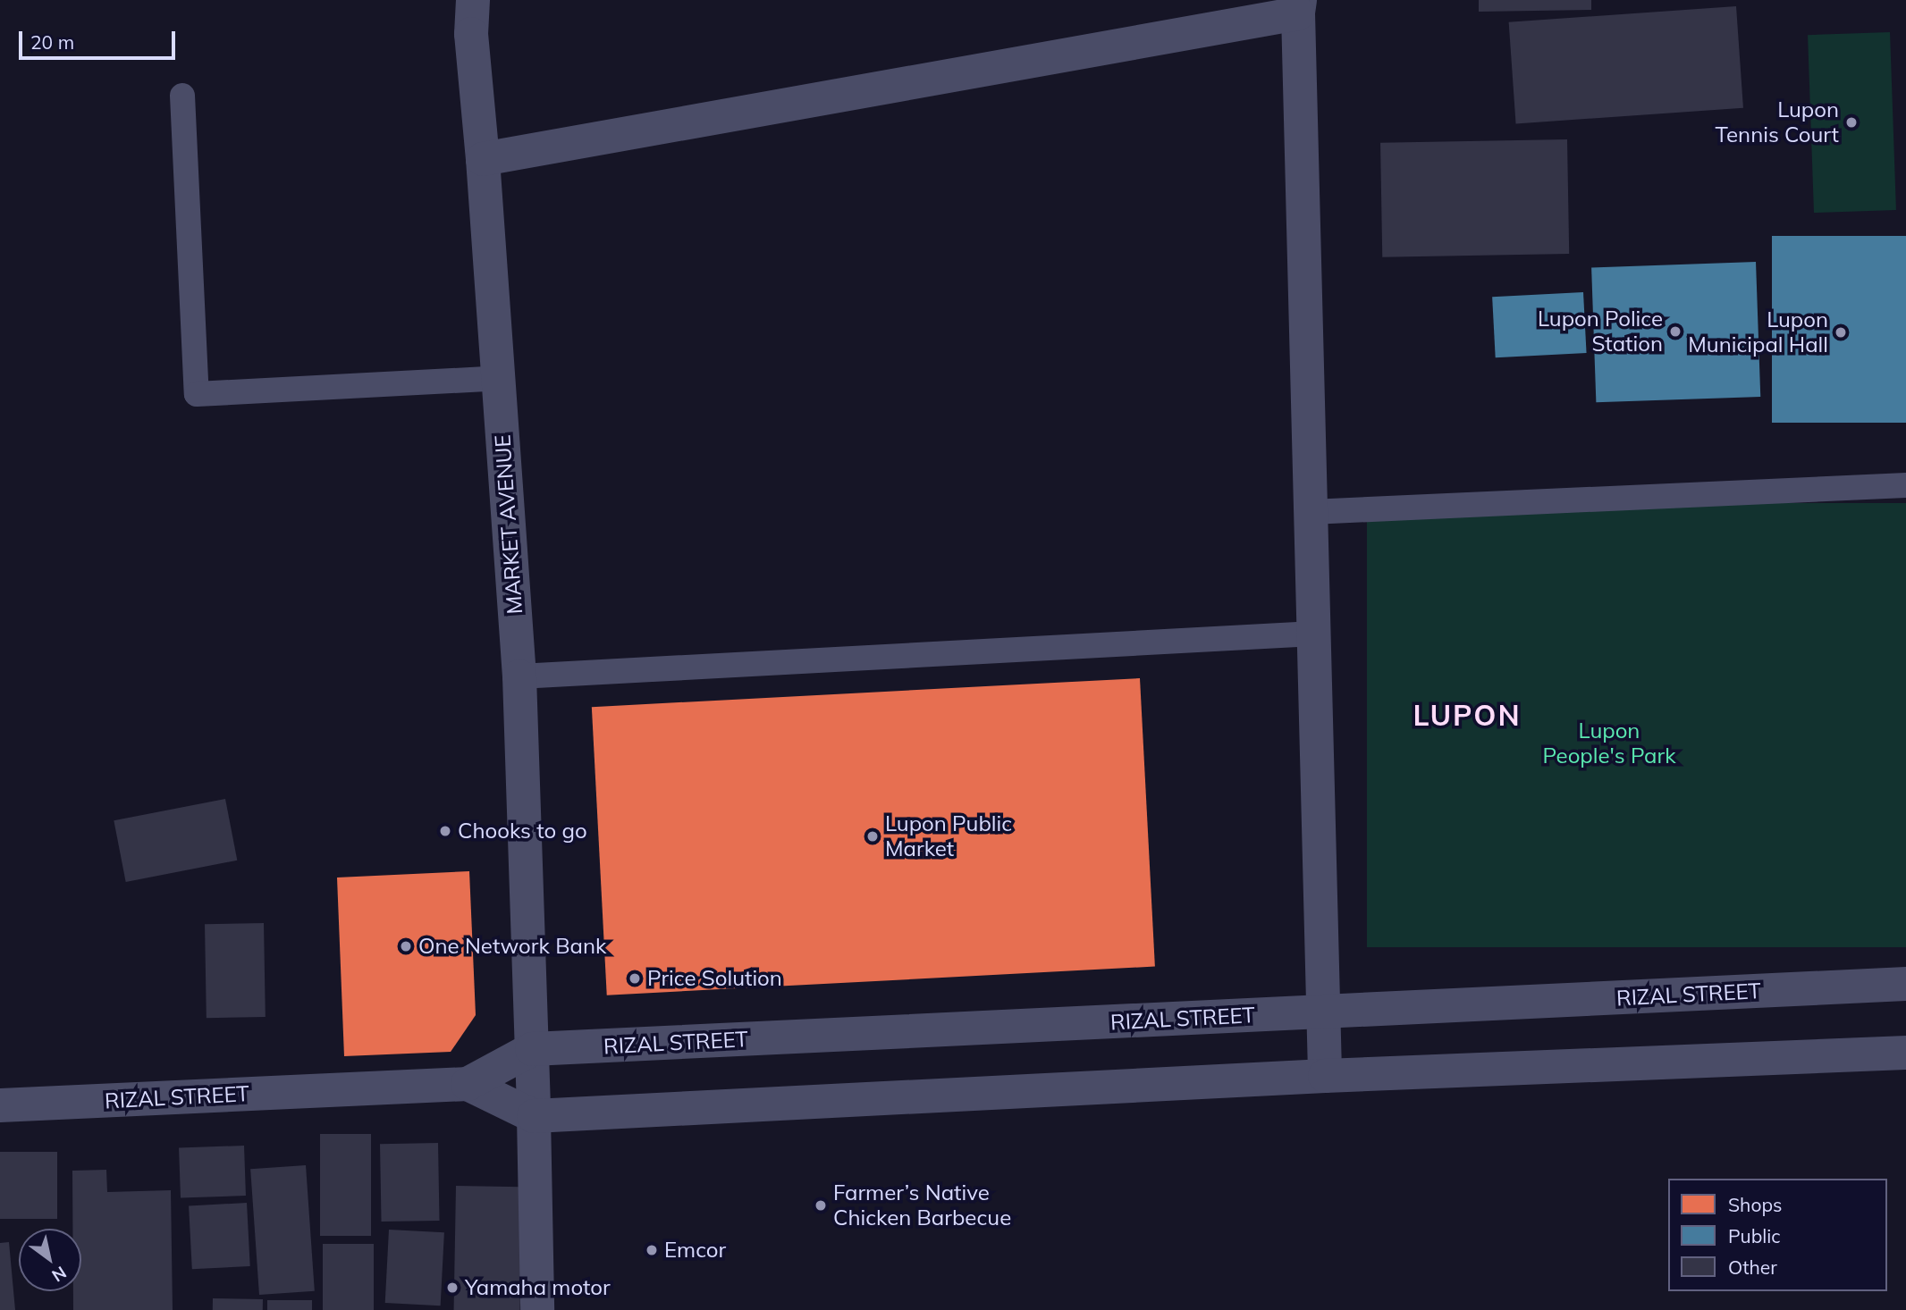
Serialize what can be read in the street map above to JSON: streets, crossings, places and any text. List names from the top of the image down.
{
  "streets": {
    "street": ["MARKET AVENUE", "RIZAL STREET"]
  },
  "crossings": [
    ["MARKET AVENUE", "RIZAL STREET"]
  ],
  "districts": ["LUPON"],
  "parks": ["Lupon People's Park"],
  "places": [
    "Lupon Tennis Court",
    "Lupon Police Station",
    "Lupon Municipal Hall",
    "Chooks to go",
    "Lupon Public Market",
    "One Network Bank",
    "Price Solution",
    "Farmer’s Native Chicken Barbecue",
    "Emcor",
    "Yamaha motor"
  ],
  "legend": ["Shops", "Public", "Other"],
  "scale_bar": "20 m",
  "north": "bottom right"
}
